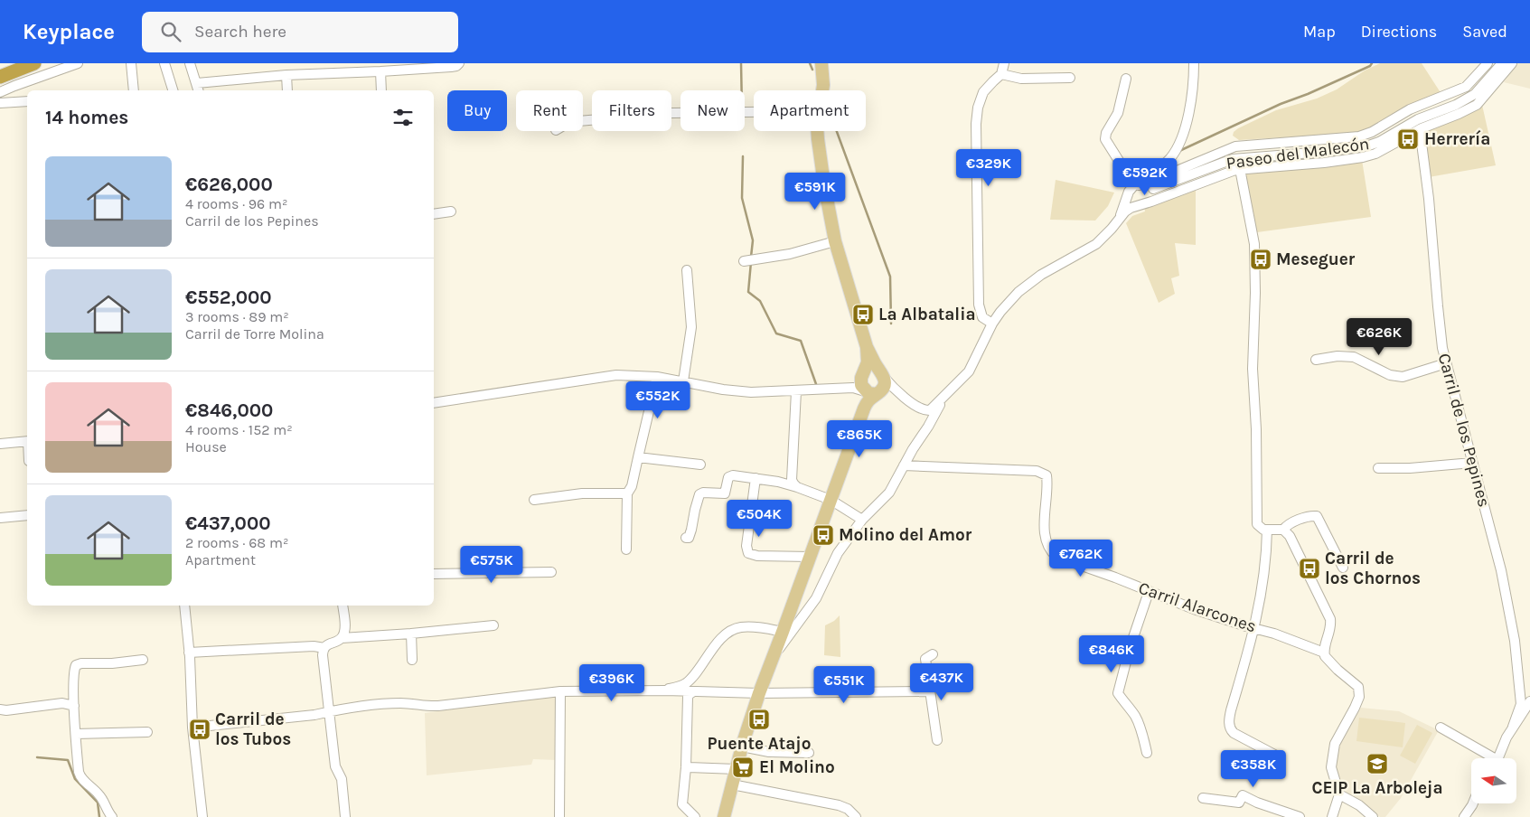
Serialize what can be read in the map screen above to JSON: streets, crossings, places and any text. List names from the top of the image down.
{
  "streets": {
    "street": ["Paseo del Malecón", "Carril de los Pepines", "Carril Alarcones"]
  },
  "places": {
    "bus stop": [
      "Herrería",
      "Meseguer",
      "La Albatalia",
      "Molino del Amor",
      "Carril de los Chornos",
      "Puente Atajo",
      "Carril de los Tubos"
    ],
    "school or university": ["CEIP La Arboleja"],
    "supermarket": ["El Molino"]
  },
  "north": "left",
  "page": {
    "header": "Keyplace",
    "search": "Search here",
    "nav": ["Map", "Directions", "Saved"],
    "chip": [
      "Buy",
      "Rent",
      "Filters",
      "New",
      "Apartment"
    ],
    "heading": "14 homes",
    "list": [
      {
        "name": "€626,000",
        "note": "4 rooms · 96 m² · Carril de los Pepines"
      },
      {
        "name": "€552,000",
        "note": "3 rooms · 89 m² · Carril de Torre Molina"
      },
      {
        "name": "€846,000",
        "note": "4 rooms · 152 m² · House"
      },
      {
        "name": "€437,000",
        "note": "2 rooms · 68 m² · Apartment"
      }
    ],
    "price": [
      "€329K",
      "€592K",
      "€591K",
      "€626K",
      "€552K",
      "€865K",
      "€504K",
      "€762K",
      "€575K",
      "€846K",
      "€437K",
      "€396K",
      "€551K",
      "€358K"
    ]
  }
}
